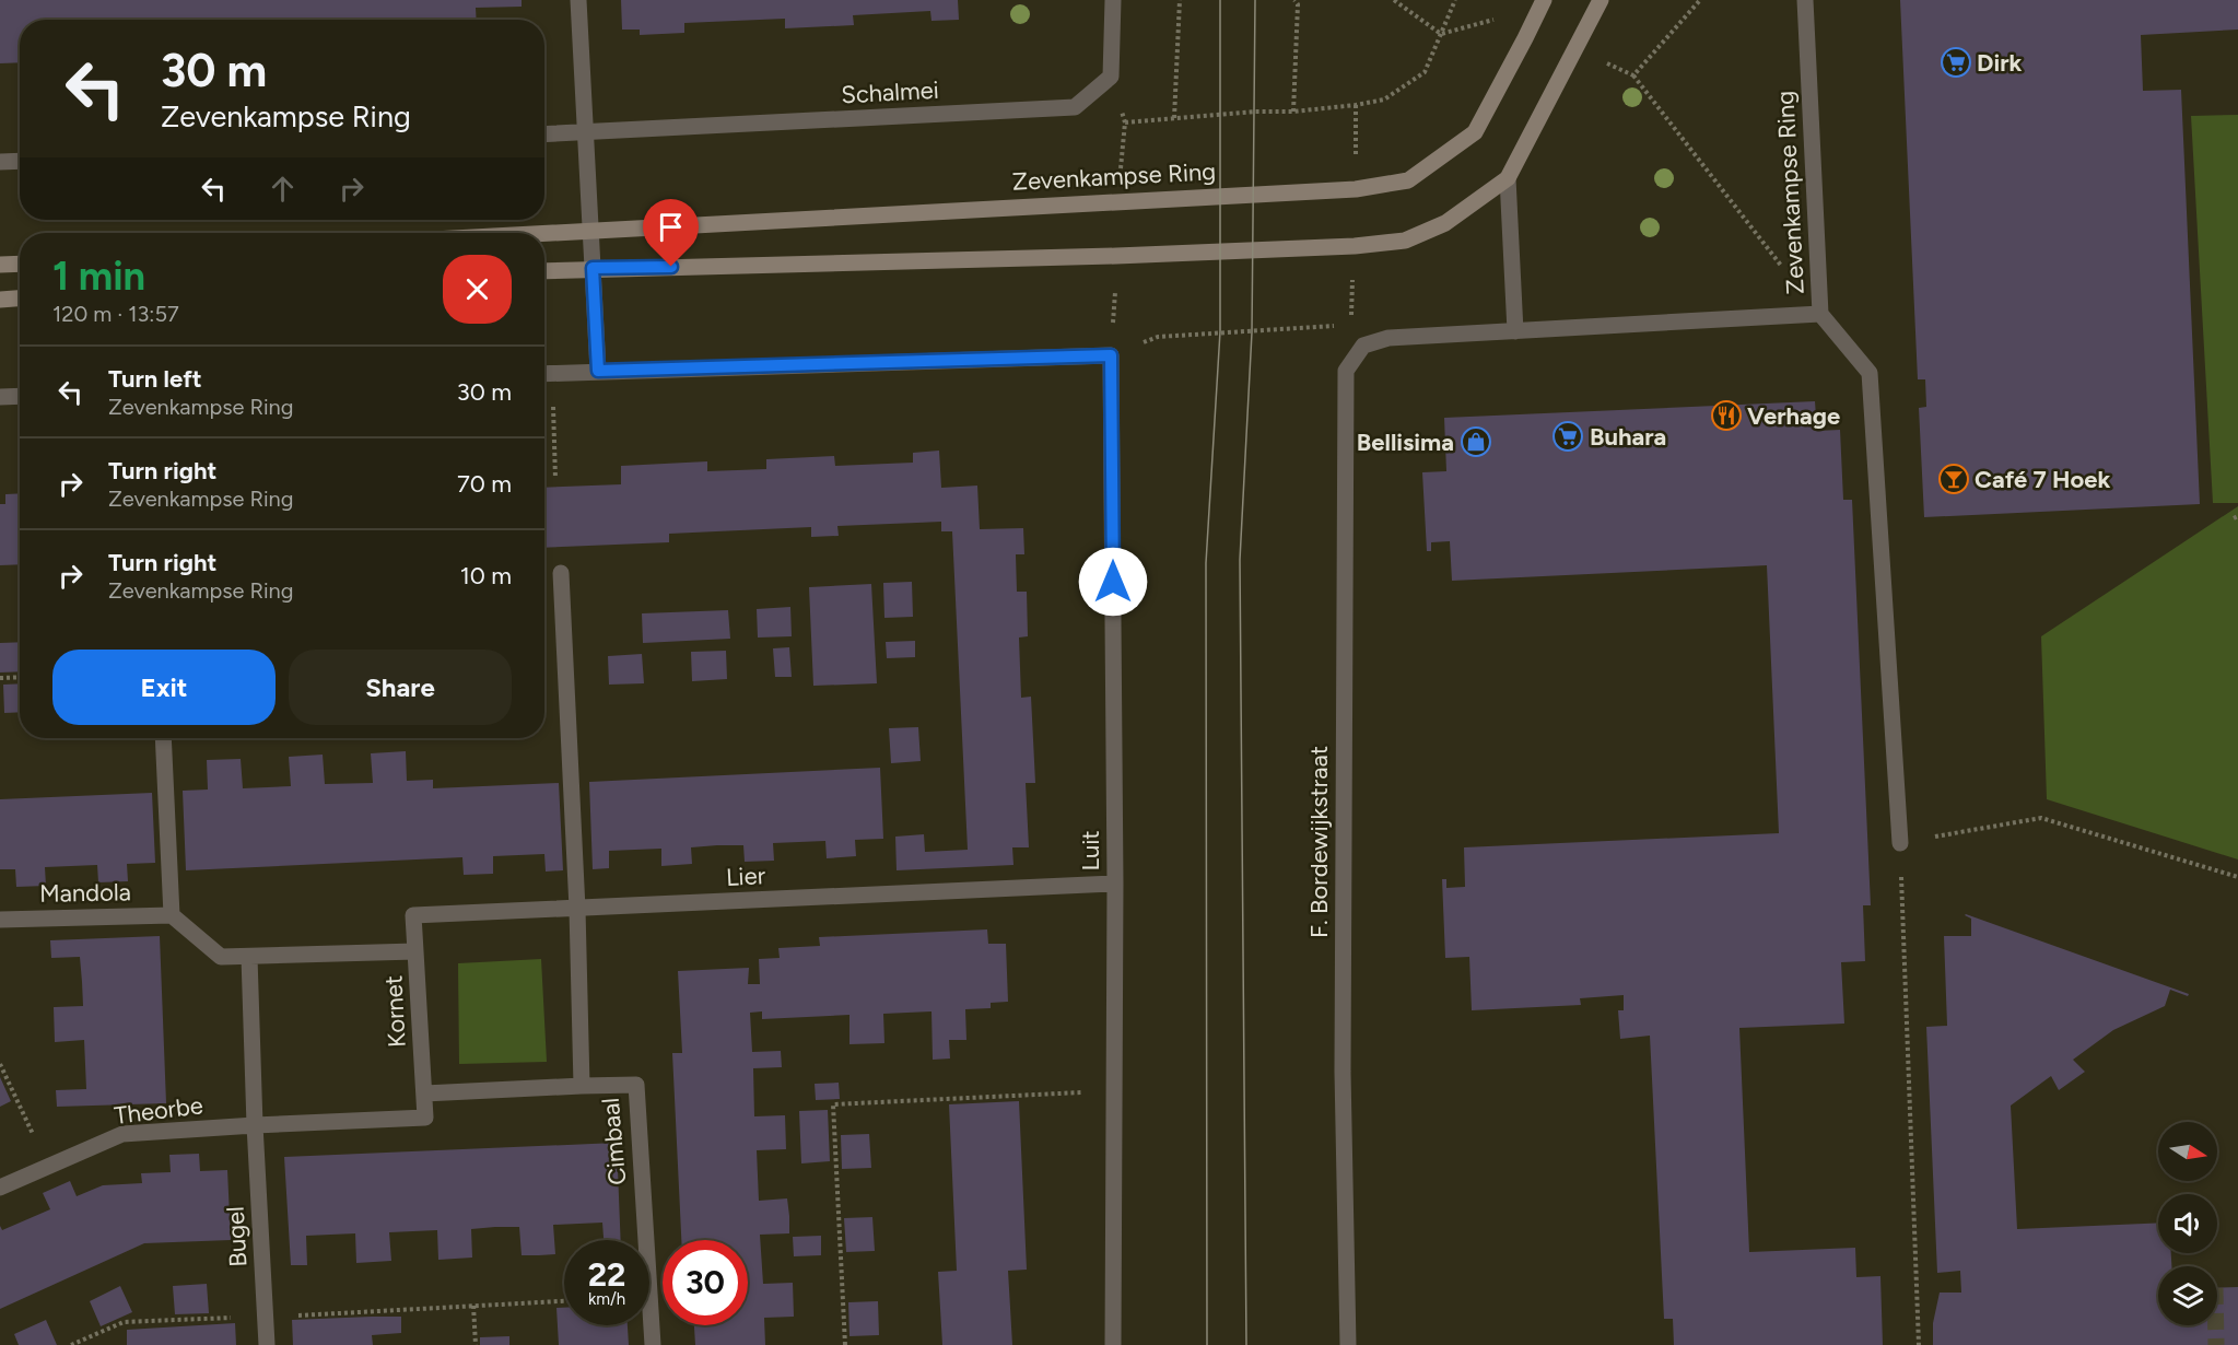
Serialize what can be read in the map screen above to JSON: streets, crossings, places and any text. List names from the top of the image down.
{
  "streets": {
    "street": [
      "Schalmei",
      "Zevenkampse Ring",
      "F. Bordewijkstraat",
      "Luit",
      "Lier",
      "Mandola",
      "Kornet",
      "Theorbe",
      "Cimbaal",
      "Bugel"
    ]
  },
  "crossings": [
    ["Zevenkampse Ring", "F. Bordewijkstraat"],
    ["Luit", "Lier"],
    ["Lier", "Kornet"],
    ["Lier", "Cimbaal"],
    ["Mandola", "Kornet"],
    ["Kornet", "Theorbe"],
    ["Kornet", "Bugel"],
    ["Theorbe", "Bugel"]
  ],
  "places": {
    "supermarket": ["Dirk", "Buhara"],
    "restaurant": ["Verhage"],
    "shop": ["Bellisima"],
    "bar": ["Café 7 Hoek"]
  },
  "north": "right",
  "page": {
    "turn": ["30 m", "Zevenkampse Ring"],
    "heading": ["1 min", "120 m · 13:57"],
    "list": [
      {
        "name": "Turn left",
        "note": "Zevenkampse Ring",
        "value": "30 m"
      },
      {
        "name": "Turn right",
        "note": "Zevenkampse Ring",
        "value": "70 m"
      },
      {
        "name": "Turn right",
        "note": "Zevenkampse Ring",
        "value": "10 m"
      }
    ],
    "buttons": ["Exit", "Share"],
    "speed": "22 km/h",
    "limit": "30"
  }
}
